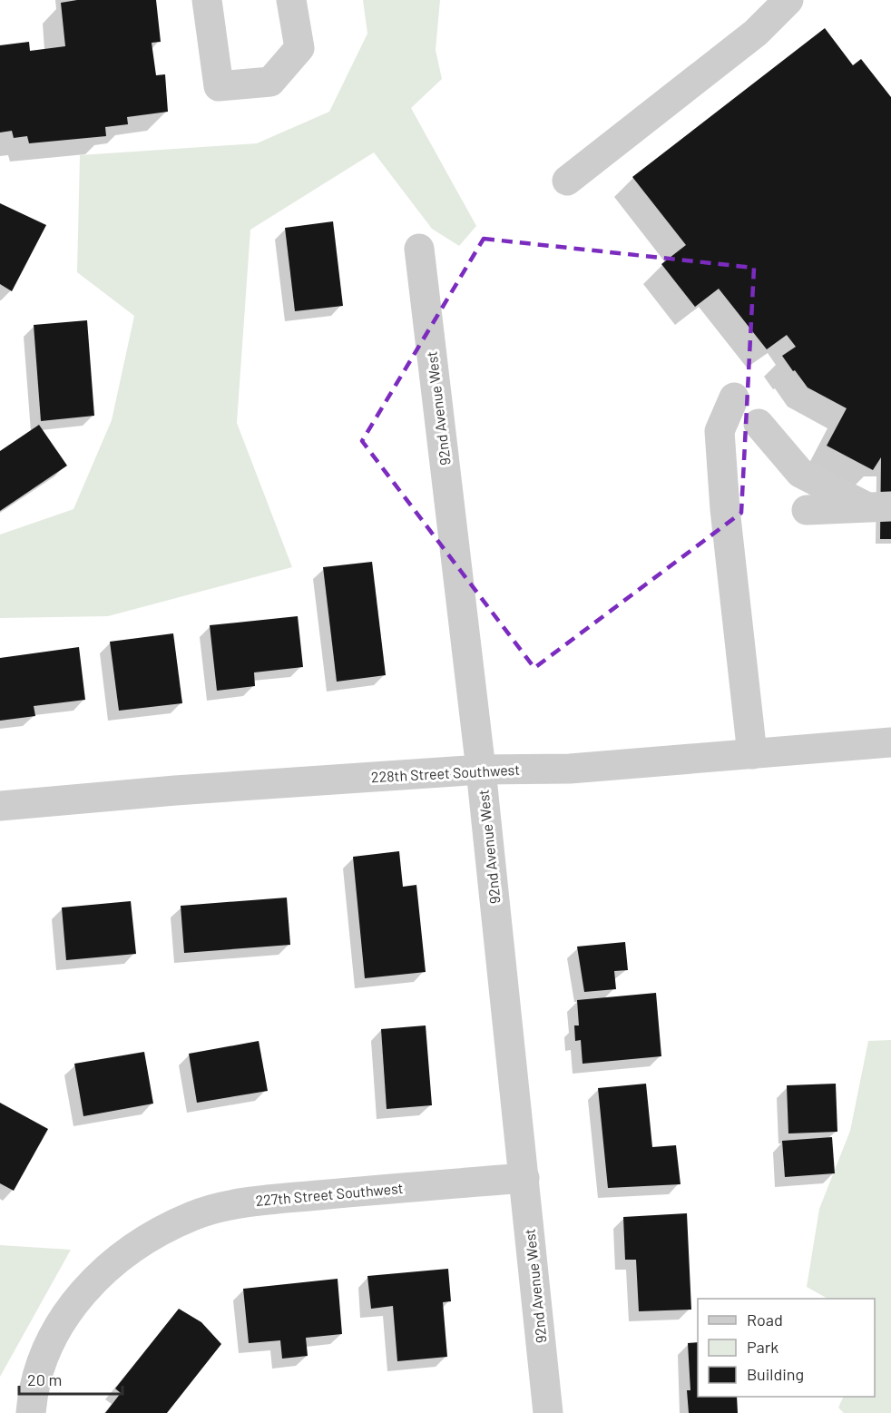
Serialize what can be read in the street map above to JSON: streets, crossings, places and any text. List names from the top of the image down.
{
  "streets": {
    "street": ["92nd Avenue West", "228th Street Southwest", "227th Street Southwest"]
  },
  "crossings": [
    ["92nd Avenue West", "228th Street Southwest"],
    ["92nd Avenue West", "227th Street Southwest"]
  ],
  "legend": ["Road", "Park", "Building"],
  "scale_bar": "20 m"
}
